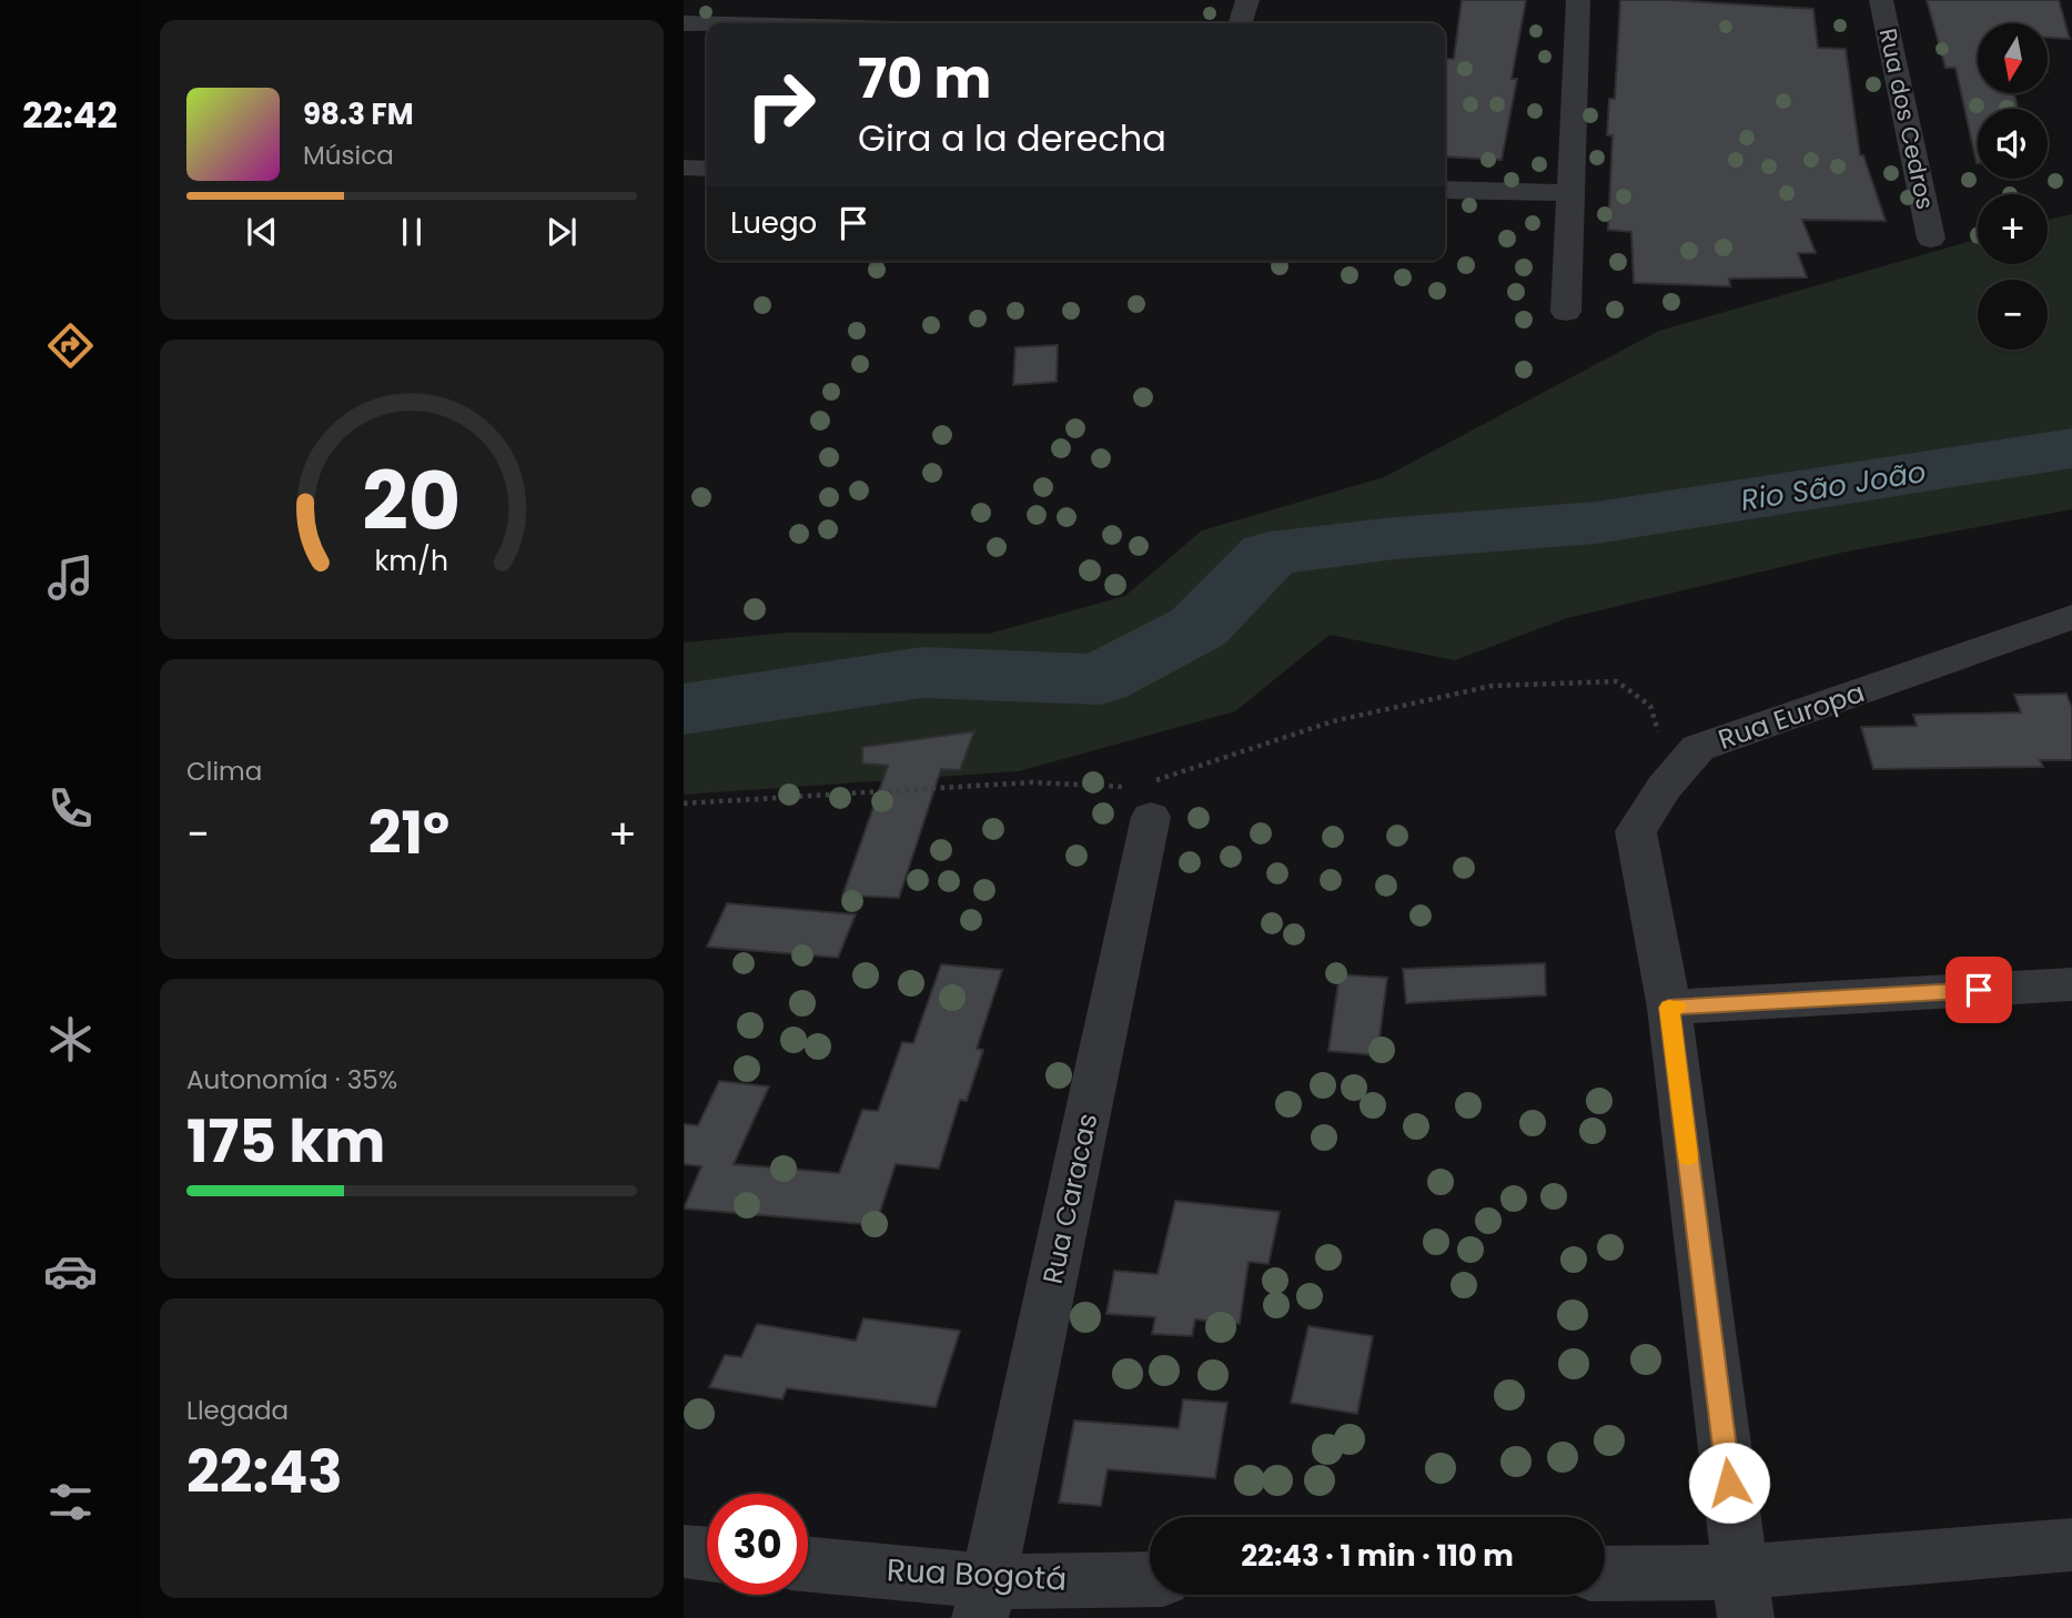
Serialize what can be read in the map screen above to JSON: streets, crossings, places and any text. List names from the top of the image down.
{
  "streets": {
    "street": [
      "Rua dos Cedros",
      "Rua Europa",
      "Rua Caracas",
      "Rua Bogotá"
    ]
  },
  "crossings": [
    ["Rua Caracas", "Rua Bogotá"]
  ],
  "water": ["Rio São João"],
  "north": "bottom",
  "page": {
    "tabs": "22:42",
    "map_buttons": ["+", "−"],
    "turn": ["70 m", "Gira a la derecha"],
    "song": ["98.3 FM", "Música"],
    "then": "Luego",
    "tile": [
      "Clima",
      ["Autonomía · 35%", "175 km"],
      ["Llegada", "22:43"]
    ],
    "heat": ["−", "21°", "+"],
    "limit": "30",
    "trip": "22:43 · 1 min · 110 m",
    "gauge": ["20", "km/h"]
  }
}
